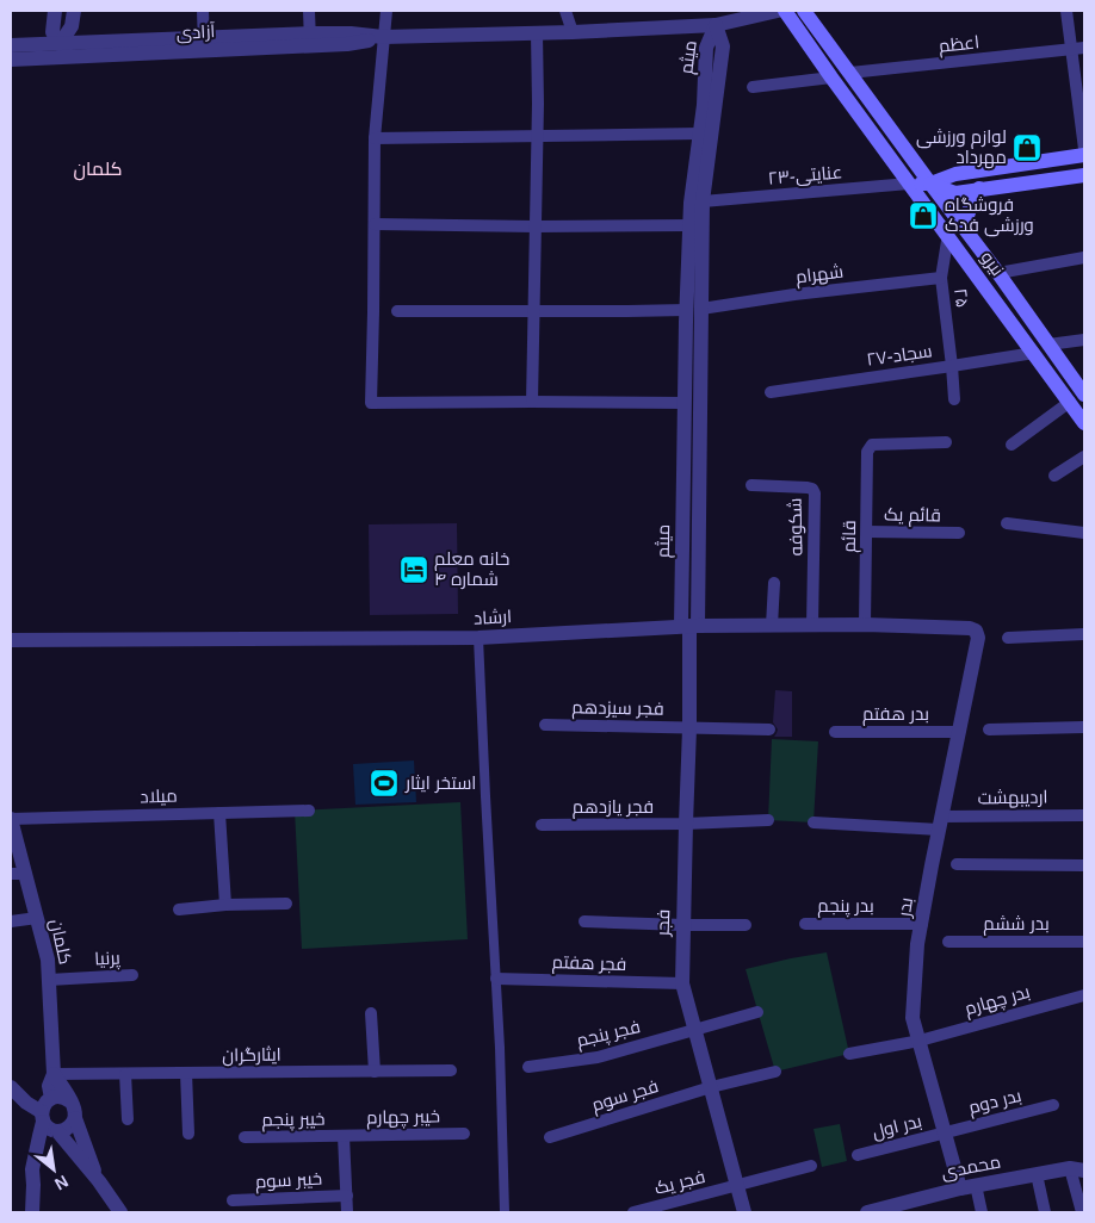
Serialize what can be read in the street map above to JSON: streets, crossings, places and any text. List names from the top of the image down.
{
  "streets": {
    "main road": ["نیرو"],
    "street": [
      "آزادی",
      "اعظم",
      "میثم",
      "۲۳-عنایتی",
      "شهرام",
      "۲۵",
      "۲۷-سجاد",
      "قائم یک",
      "شکوفه",
      "قائم",
      "ارشاد",
      "فجر سیزدهم",
      "بدر هفتم",
      "میلاد",
      "اردیبهشت",
      "فجر یازدهم",
      "بدر پنجم",
      "بدر",
      "فجر",
      "بدر ششم",
      "کلمان",
      "پرنیا",
      "فجر هفتم",
      "بدر چهارم",
      "فجر پنجم",
      "ایثارگران",
      "فجر سوم",
      "بدر دوم",
      "خیبر چهارم",
      "خیبر پنجم",
      "بدر اول",
      "محمدی",
      "خیبر سوم",
      "فجر یک"
    ]
  },
  "crossings": [
    ["آزادی", "میثم"],
    ["اعظم", "نیرو"],
    ["میثم", "۲۳-عنایتی"],
    ["میثم", "شهرام"],
    ["میثم", "ارشاد"],
    ["میثم", "فجر"],
    ["۲۳-عنایتی", "نیرو"],
    ["نیرو", "۲۵"],
    ["نیرو", "۲۷-سجاد"],
    ["شهرام", "۲۵"],
    ["۲۵", "۲۷-سجاد"],
    ["قائم یک", "قائم"],
    ["شکوفه", "ارشاد"],
    ["قائم", "ارشاد"],
    ["ارشاد", "بدر"],
    ["ارشاد", "فجر"],
    ["فجر سیزدهم", "فجر"],
    ["بدر هفتم", "بدر"],
    ["میلاد", "کلمان"],
    ["اردیبهشت", "بدر"],
    ["فجر یازدهم", "فجر"],
    ["بدر پنجم", "بدر"],
    ["بدر", "بدر چهارم"],
    ["بدر", "بدر دوم"],
    ["بدر", "بدر اول"],
    ["بدر", "محمدی"],
    ["فجر", "فجر هفتم"],
    ["فجر", "فجر پنجم"],
    ["فجر", "فجر سوم"],
    ["فجر", "فجر یک"],
    ["کلمان", "پرنیا"],
    ["کلمان", "ایثارگران"],
    ["بدر دوم", "بدر اول"],
    ["خیبر چهارم", "خیبر پنجم"]
  ],
  "districts": ["کلمان"],
  "places": {
    "shop": ["لوازم ورزشی مهرداد", "فروشگاه ورزشی فدک"],
    "hotel": ["خانه معلم شماره ۴"],
    "sports": ["استخر ایثار"]
  },
  "north": "bottom right"
}
